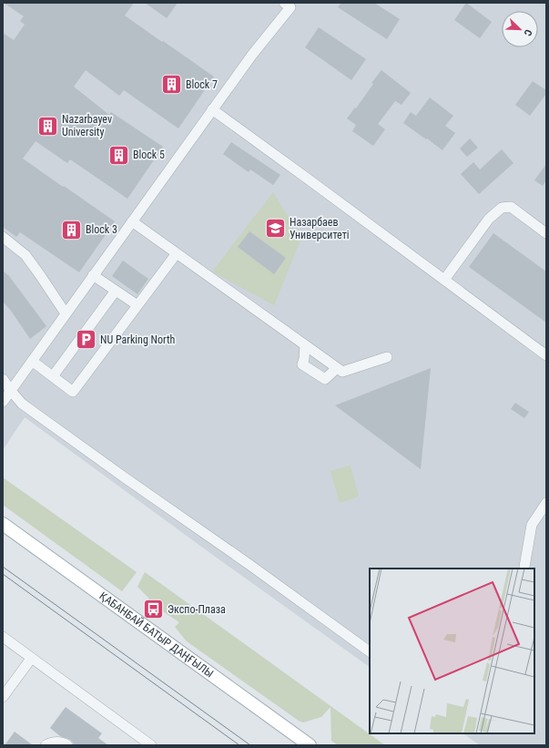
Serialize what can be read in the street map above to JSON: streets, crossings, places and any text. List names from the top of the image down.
{
  "streets": {
    "main road": ["ҚАБАНБАЙ БАТЫР ДАҢҒЫЛЫ"]
  },
  "places": {
    "building": [
      "Block 7",
      "Nazarbayev University",
      "Block 5",
      "Block 3"
    ],
    "school or university": ["Назарбаев Университеті"],
    "parking": ["NU Parking North"],
    "bus stop": ["Экспо-Плаза"]
  },
  "north": "bottom right"
}
